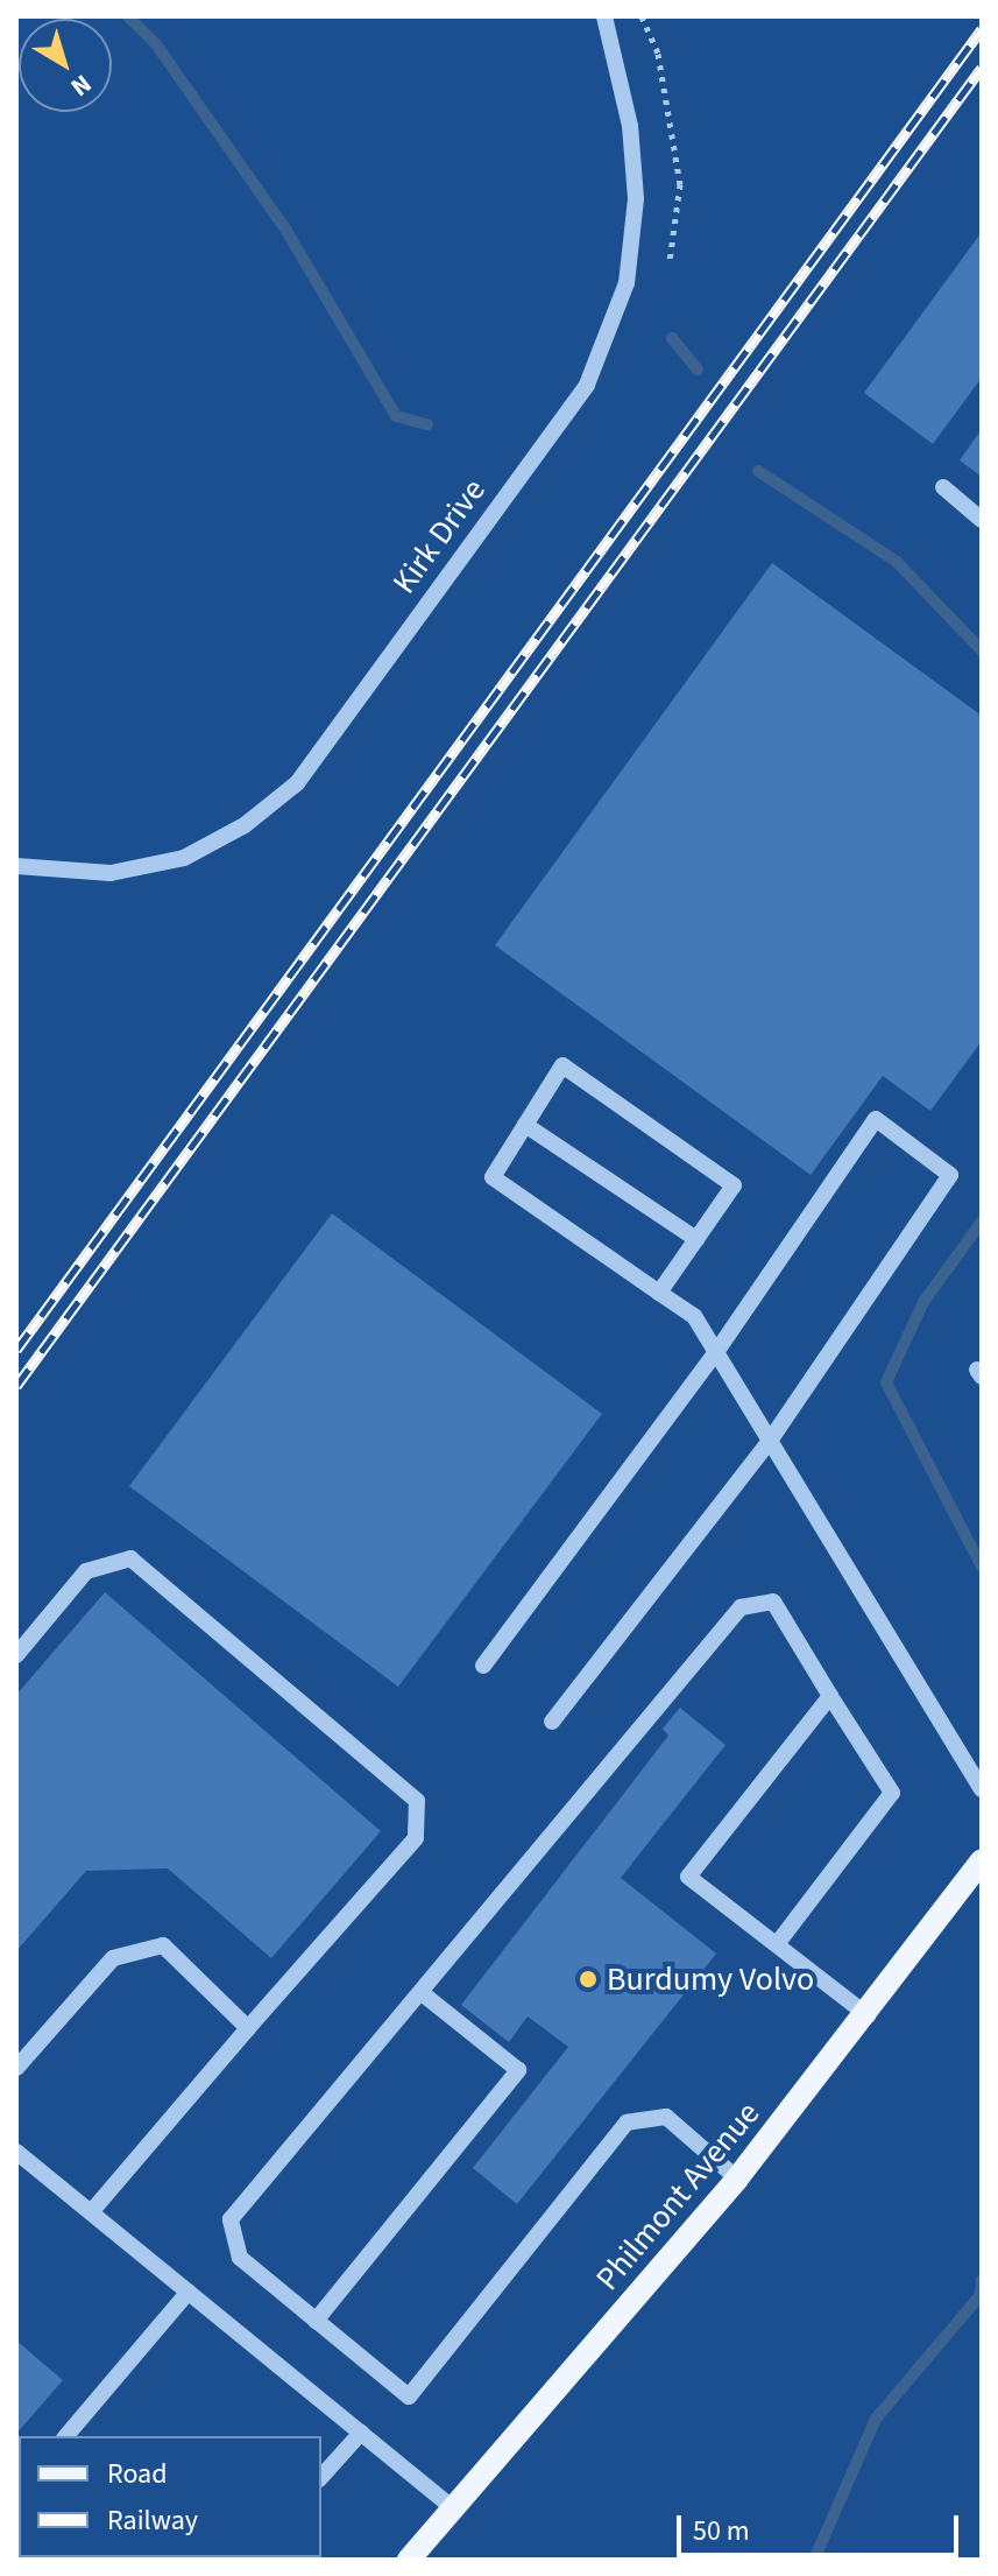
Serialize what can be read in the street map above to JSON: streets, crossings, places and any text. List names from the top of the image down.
{
  "streets": {
    "main road": ["Philmont Avenue"],
    "street": ["Kirk Drive"]
  },
  "places": ["Burdumy Volvo"],
  "legend": ["Road", "Railway"],
  "scale_bar": "50 m",
  "north": "bottom right"
}
